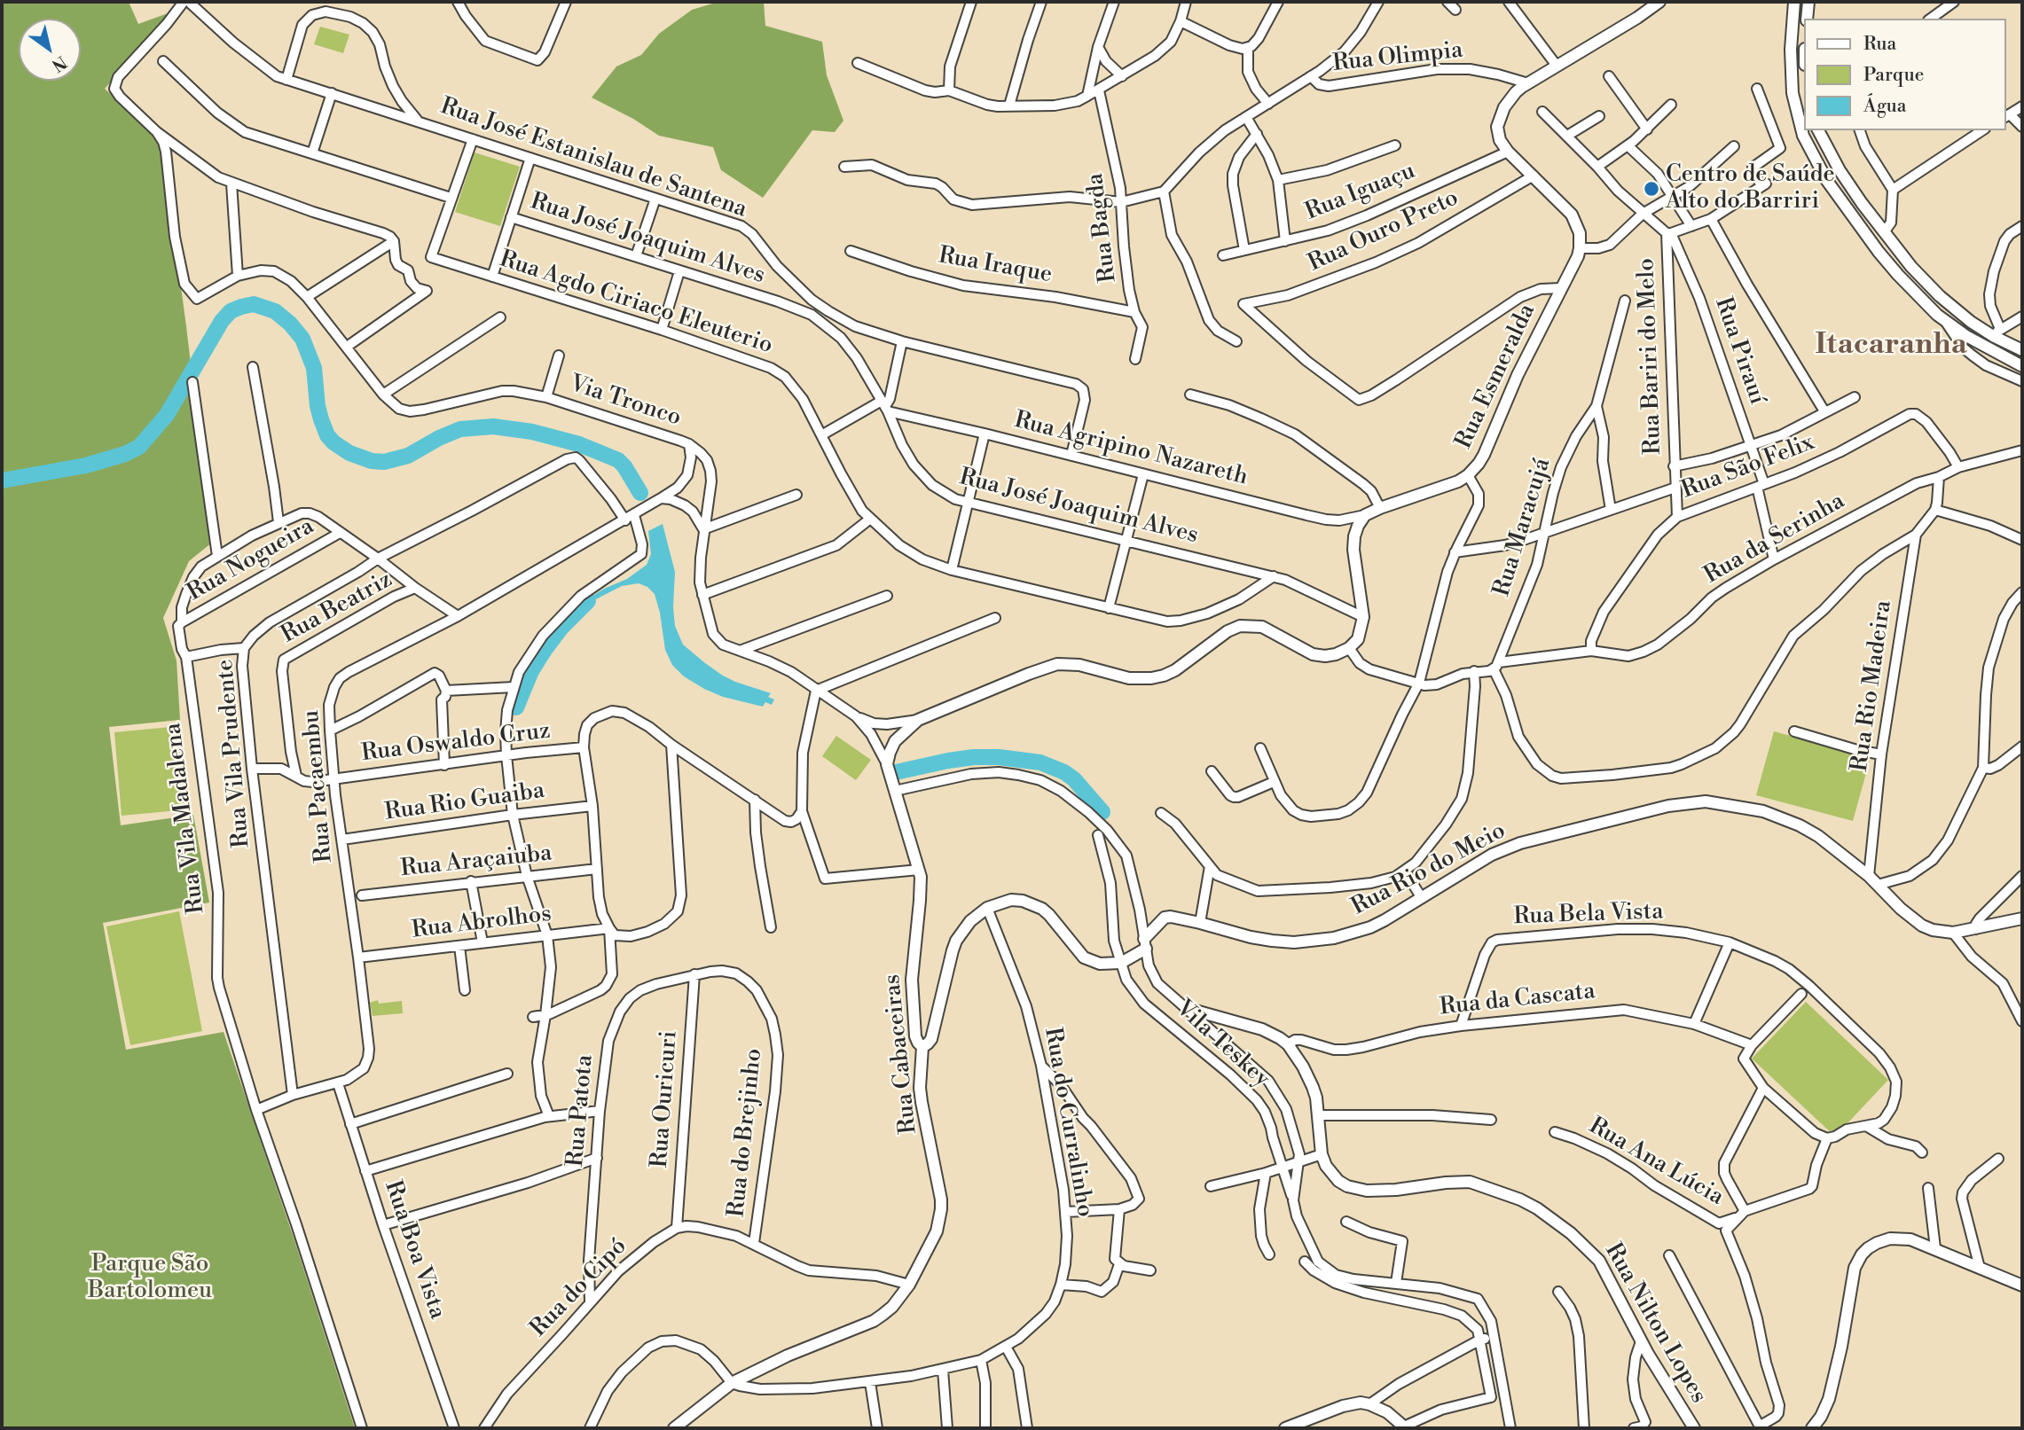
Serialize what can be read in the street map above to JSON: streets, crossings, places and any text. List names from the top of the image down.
{
  "streets": {
    "main road": [
      "Rua Esmeralda",
      "Rua Rio do Meio",
      "Rua Cabaceiras",
      "Rua Nilton Lopes"
    ],
    "street": [
      "Rua Olimpia",
      "Rua José Estanislau de Santena",
      "Rua Iguaçu",
      "Rua Bagda",
      "Rua Ouro Preto",
      "Rua José Joaquim Alves",
      "Rua Iraque",
      "Rua Agdo Ciriaco Eleuterio",
      "Rua Pirauí",
      "Rua Bariri do Melo",
      "Via Tronco",
      "Rua Agripino Nazareth",
      "Rua São Felix",
      "Rua Maracujá",
      "Rua da Serinha",
      "Rua Nogueira",
      "Rua Beatriz",
      "Rua Rio Madeira",
      "Rua Oswaldo Cruz",
      "Rua Vila Prudente",
      "Rua Pacaembu",
      "Rua Rio Guaiba",
      "Rua Vila Madalena",
      "Rua Araçaiuba",
      "Rua Bela Vista",
      "Rua Abrolhos",
      "Rua da Cascata",
      "Vila Teskey",
      "Rua Ouricuri",
      "Rua Patota",
      "Rua do Curralinho",
      "Rua do Brejinho",
      "Rua Ana Lúcia",
      "Rua Boa Vista",
      "Rua do Cipó"
    ]
  },
  "crossings": [
    ["Rua José Estanislau de Santena", "Rua Agripino Nazareth"],
    ["Rua Bagda", "Rua Iraque"],
    ["Rua Ouro Preto", "Rua Esmeralda"],
    ["Rua José Joaquim Alves", "Rua Agdo Ciriaco Eleuterio"],
    ["Rua José Joaquim Alves", "Rua Agripino Nazareth"],
    ["Rua Pirauí", "Rua Bariri do Melo"],
    ["Rua Pirauí", "Rua São Felix"],
    ["Rua Pirauí", "Rua da Serinha"],
    ["Rua Bariri do Melo", "Rua São Felix"],
    ["Rua Esmeralda", "Rua Agripino Nazareth"],
    ["Via Tronco", "Rua Pacaembu"],
    ["Via Tronco", "Rua Cabaceiras"],
    ["Rua São Felix", "Rua da Serinha"],
    ["Rua Maracujá", "Rua da Serinha"],
    ["Rua Nogueira", "Rua Vila Madalena"],
    ["Rua Beatriz", "Rua Vila Madalena"],
    ["Rua Rio Madeira", "Rua Rio do Meio"],
    ["Rua Oswaldo Cruz", "Rua Pacaembu"],
    ["Rua Vila Prudente", "Rua Pacaembu"],
    ["Rua Vila Prudente", "Rua Vila Madalena"],
    ["Rua Pacaembu", "Rua Rio Guaiba"],
    ["Rua Pacaembu", "Rua Vila Madalena"],
    ["Rua Pacaembu", "Rua Abrolhos"],
    ["Rua Pacaembu", "Rua Boa Vista"],
    ["Rua Bela Vista", "Rua da Cascata"],
    ["Rua da Cascata", "Rua Nilton Lopes"],
    ["Rua Cabaceiras", "Rua do Curralinho"],
    ["Rua Ouricuri", "Rua Patota"],
    ["Rua Ouricuri", "Rua do Brejinho"],
    ["Rua Ouricuri", "Rua do Cipó"],
    ["Rua Patota", "Rua do Brejinho"],
    ["Rua Patota", "Rua do Cipó"]
  ],
  "districts": ["Itacaranha"],
  "parks": ["Parque São Bartolomeu"],
  "places": ["Centro de Saúde Alto do Barriri"],
  "legend": ["Rua", "Parque", "Água"],
  "north": "bottom right"
}
